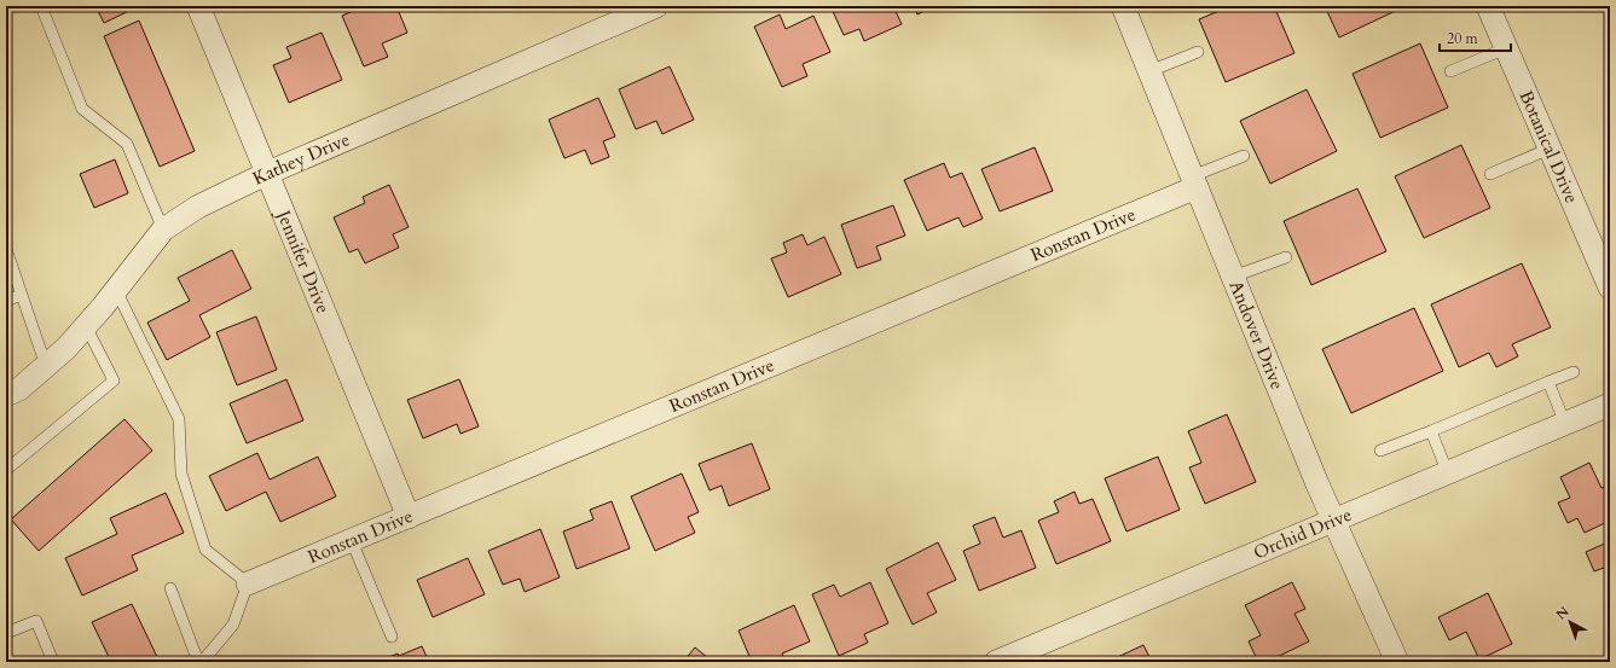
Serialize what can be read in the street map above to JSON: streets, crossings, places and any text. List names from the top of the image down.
{
  "streets": {
    "street": [
      "Botanical Drive",
      "Kathey Drive",
      "Ronstan Drive",
      "Jennifer Drive",
      "Andover Drive",
      "Orchid Drive"
    ]
  },
  "crossings": [
    ["Kathey Drive", "Jennifer Drive"],
    ["Ronstan Drive", "Jennifer Drive"],
    ["Ronstan Drive", "Andover Drive"],
    ["Andover Drive", "Orchid Drive"]
  ],
  "scale_bar": "20 m",
  "north": "top left"
}
